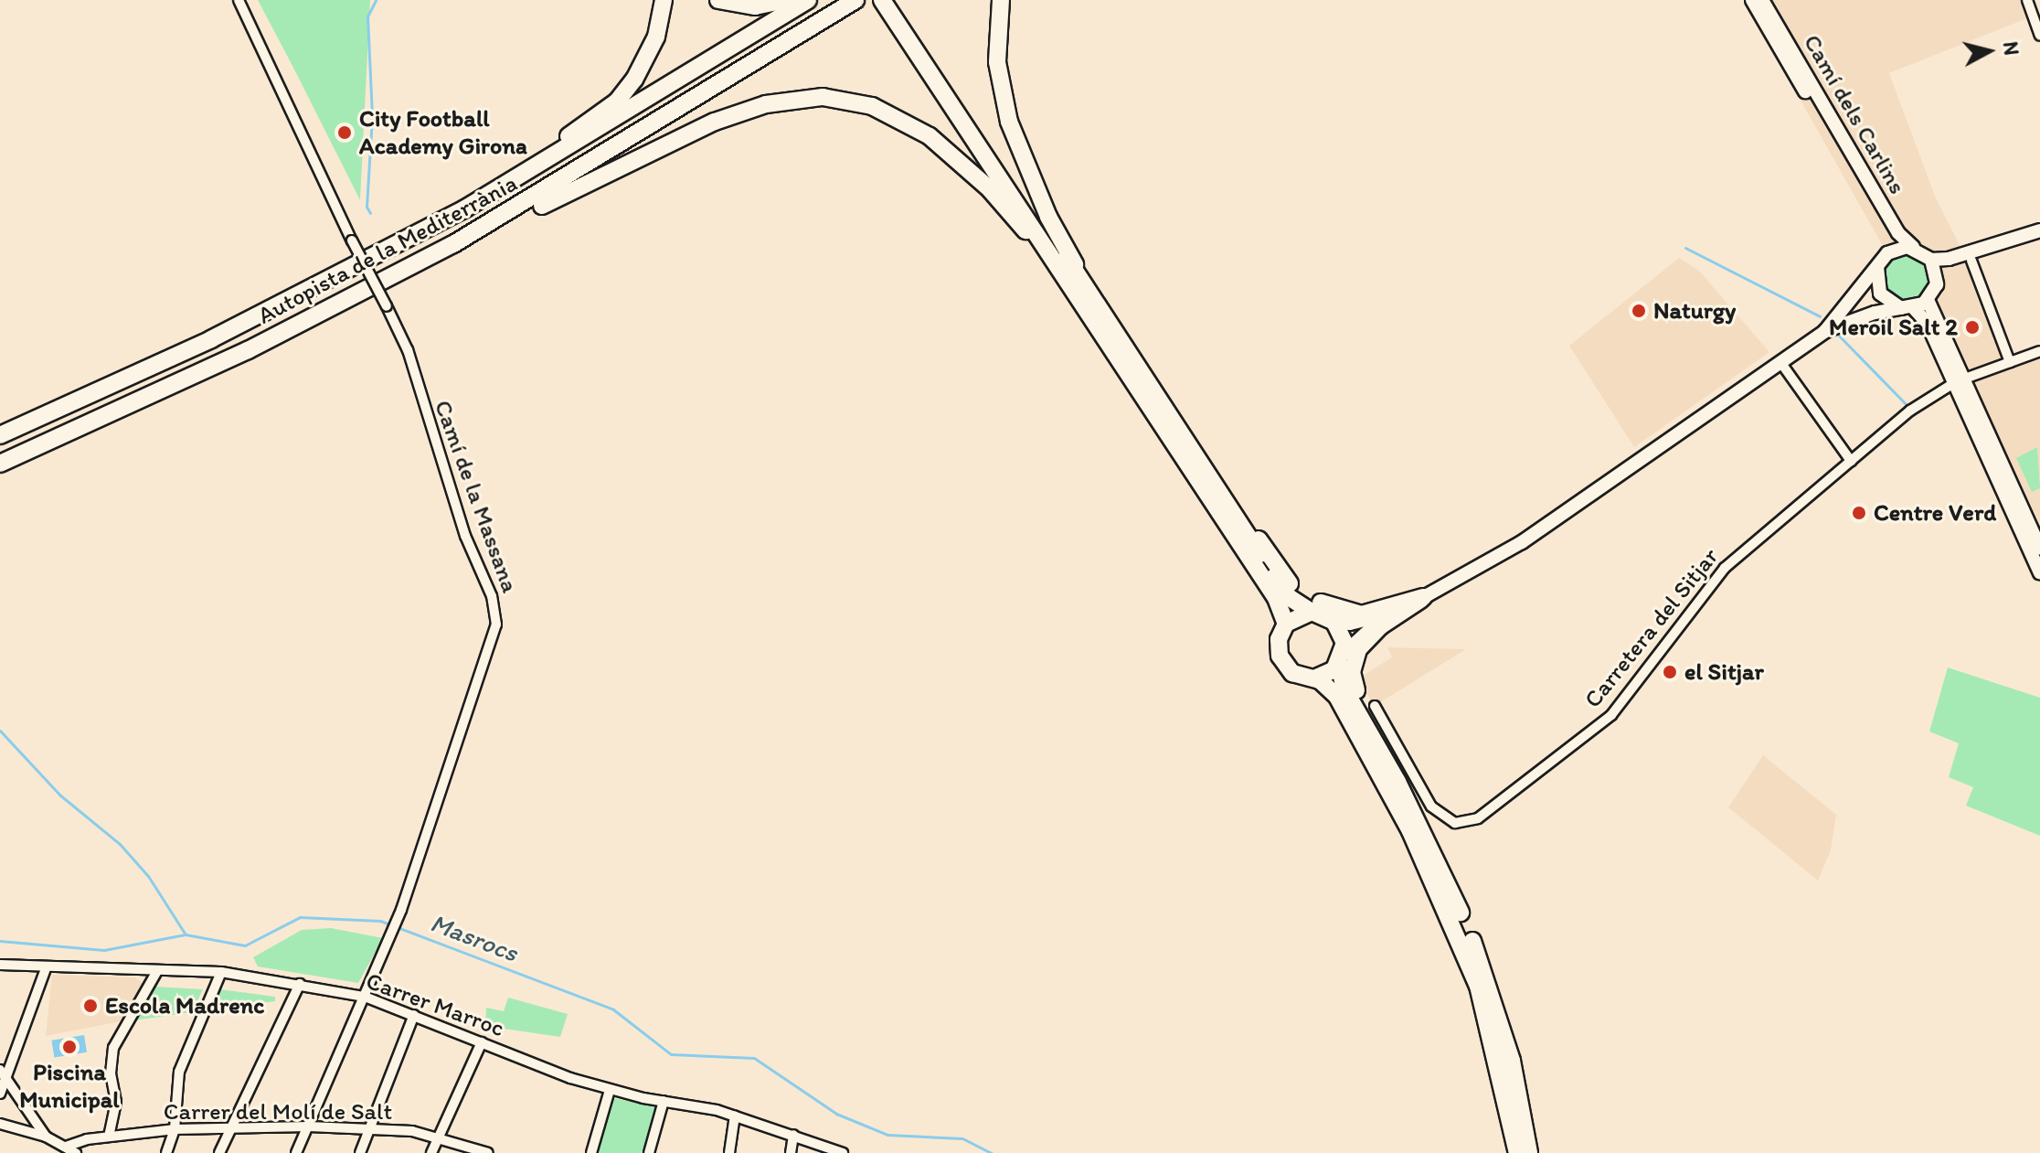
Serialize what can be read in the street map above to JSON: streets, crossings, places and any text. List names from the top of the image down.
{
  "streets": {
    "highway": ["Autopista de la Mediterrània"],
    "main road": ["Camí dels Carlins"],
    "street": [
      "Camí de la Massana",
      "Carretera del Sitjar",
      "Carrer Marroc",
      "Carrer del Molí de Salt"
    ]
  },
  "crossings": [
    ["Camí de la Massana", "Carrer Marroc"],
    ["Camí de la Massana", "Carrer del Molí de Salt"]
  ],
  "water": ["Masrocs"],
  "places": [
    "City Football Academy Girona",
    "Naturgy",
    "Meroil Salt 2",
    "Centre Verd",
    "el Sitjar",
    "Escola Madrenc",
    "Piscina Municipal"
  ],
  "north": "right"
}
